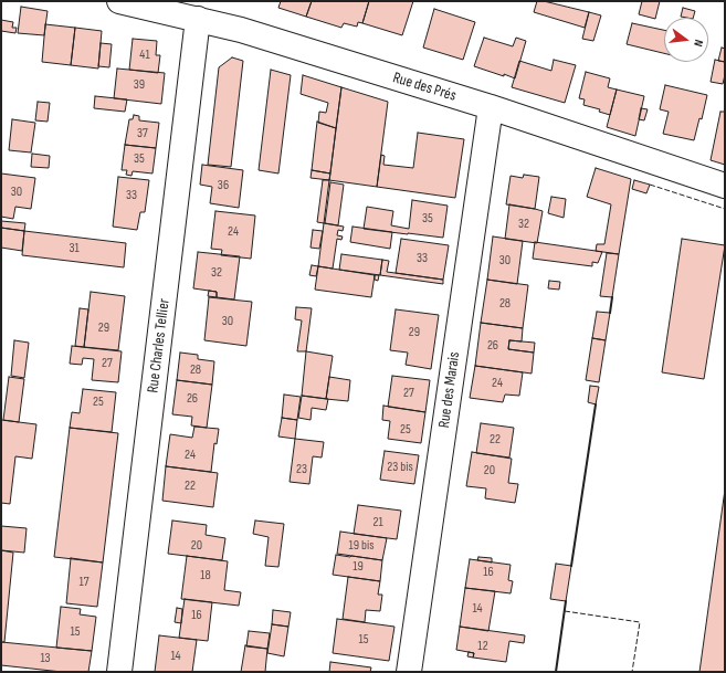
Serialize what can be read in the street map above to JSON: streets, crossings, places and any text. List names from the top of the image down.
{
  "streets": {
    "street": ["Rue des Prés", "Rue Charles Tellier", "Rue des Marais"]
  },
  "crossings": [
    ["Rue des Prés", "Rue Charles Tellier"],
    ["Rue des Prés", "Rue des Marais"]
  ],
  "house_numbers": [
    "41",
    "39",
    "37",
    "35",
    "36",
    "30",
    "33",
    "35",
    "32",
    "24",
    "31",
    "33",
    "30",
    "32",
    "28",
    "30",
    "29",
    "29",
    "26",
    "27",
    "28",
    "24",
    "27",
    "26",
    "25",
    "25",
    "22",
    "24",
    "23 bis",
    "23",
    "20",
    "22",
    "21",
    "20",
    "19 bis",
    "19",
    "16",
    "18",
    "17",
    "14",
    "16",
    "15",
    "15",
    "12",
    "14",
    "13"
  ],
  "north": "right"
}
